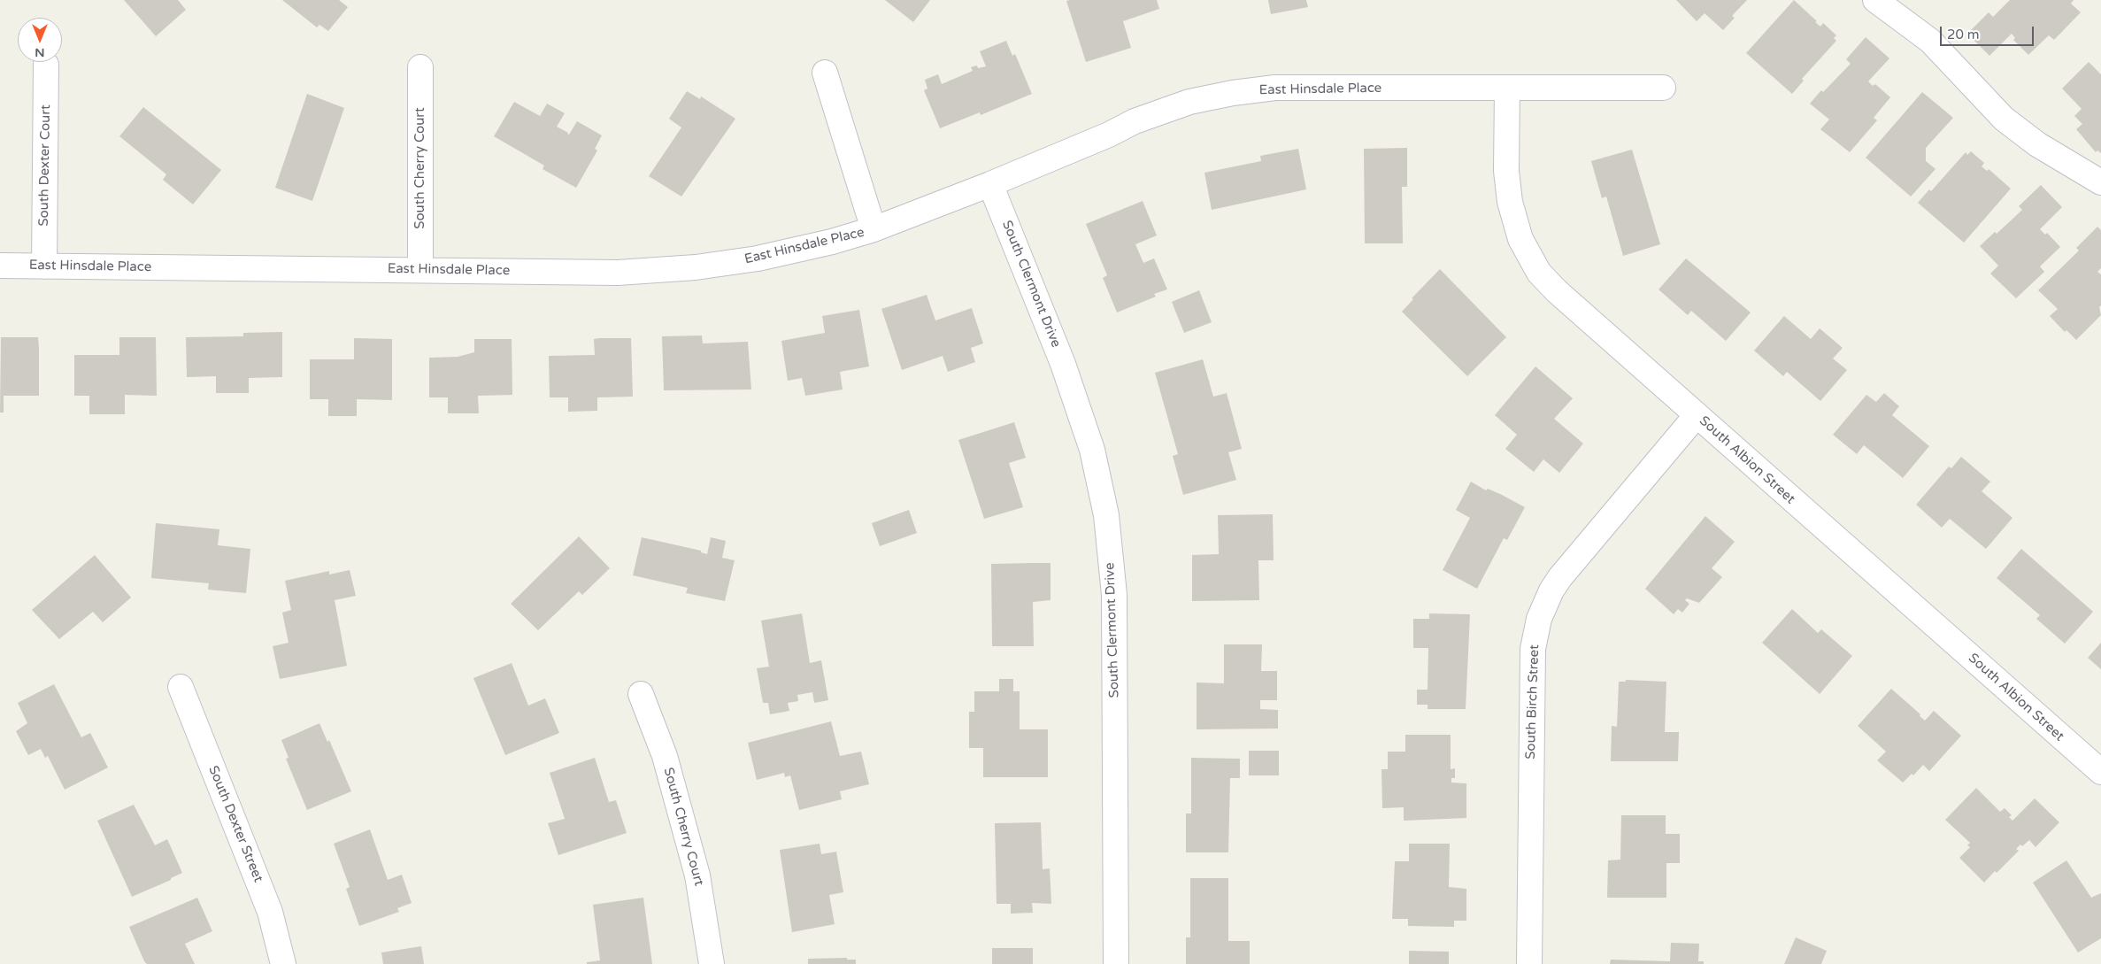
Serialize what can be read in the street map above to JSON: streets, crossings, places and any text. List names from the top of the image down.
{
  "streets": {
    "street": [
      "East Hinsdale Place",
      "South Dexter Court",
      "South Cherry Court",
      "South Clermont Drive",
      "South Albion Street",
      "South Birch Street",
      "South Dexter Street"
    ]
  },
  "crossings": [
    ["East Hinsdale Place", "South Dexter Court"],
    ["East Hinsdale Place", "South Cherry Court"],
    ["East Hinsdale Place", "South Clermont Drive"],
    ["East Hinsdale Place", "South Albion Street"],
    ["South Albion Street", "South Birch Street"]
  ],
  "scale_bar": "20 m",
  "north": "bottom"
}
